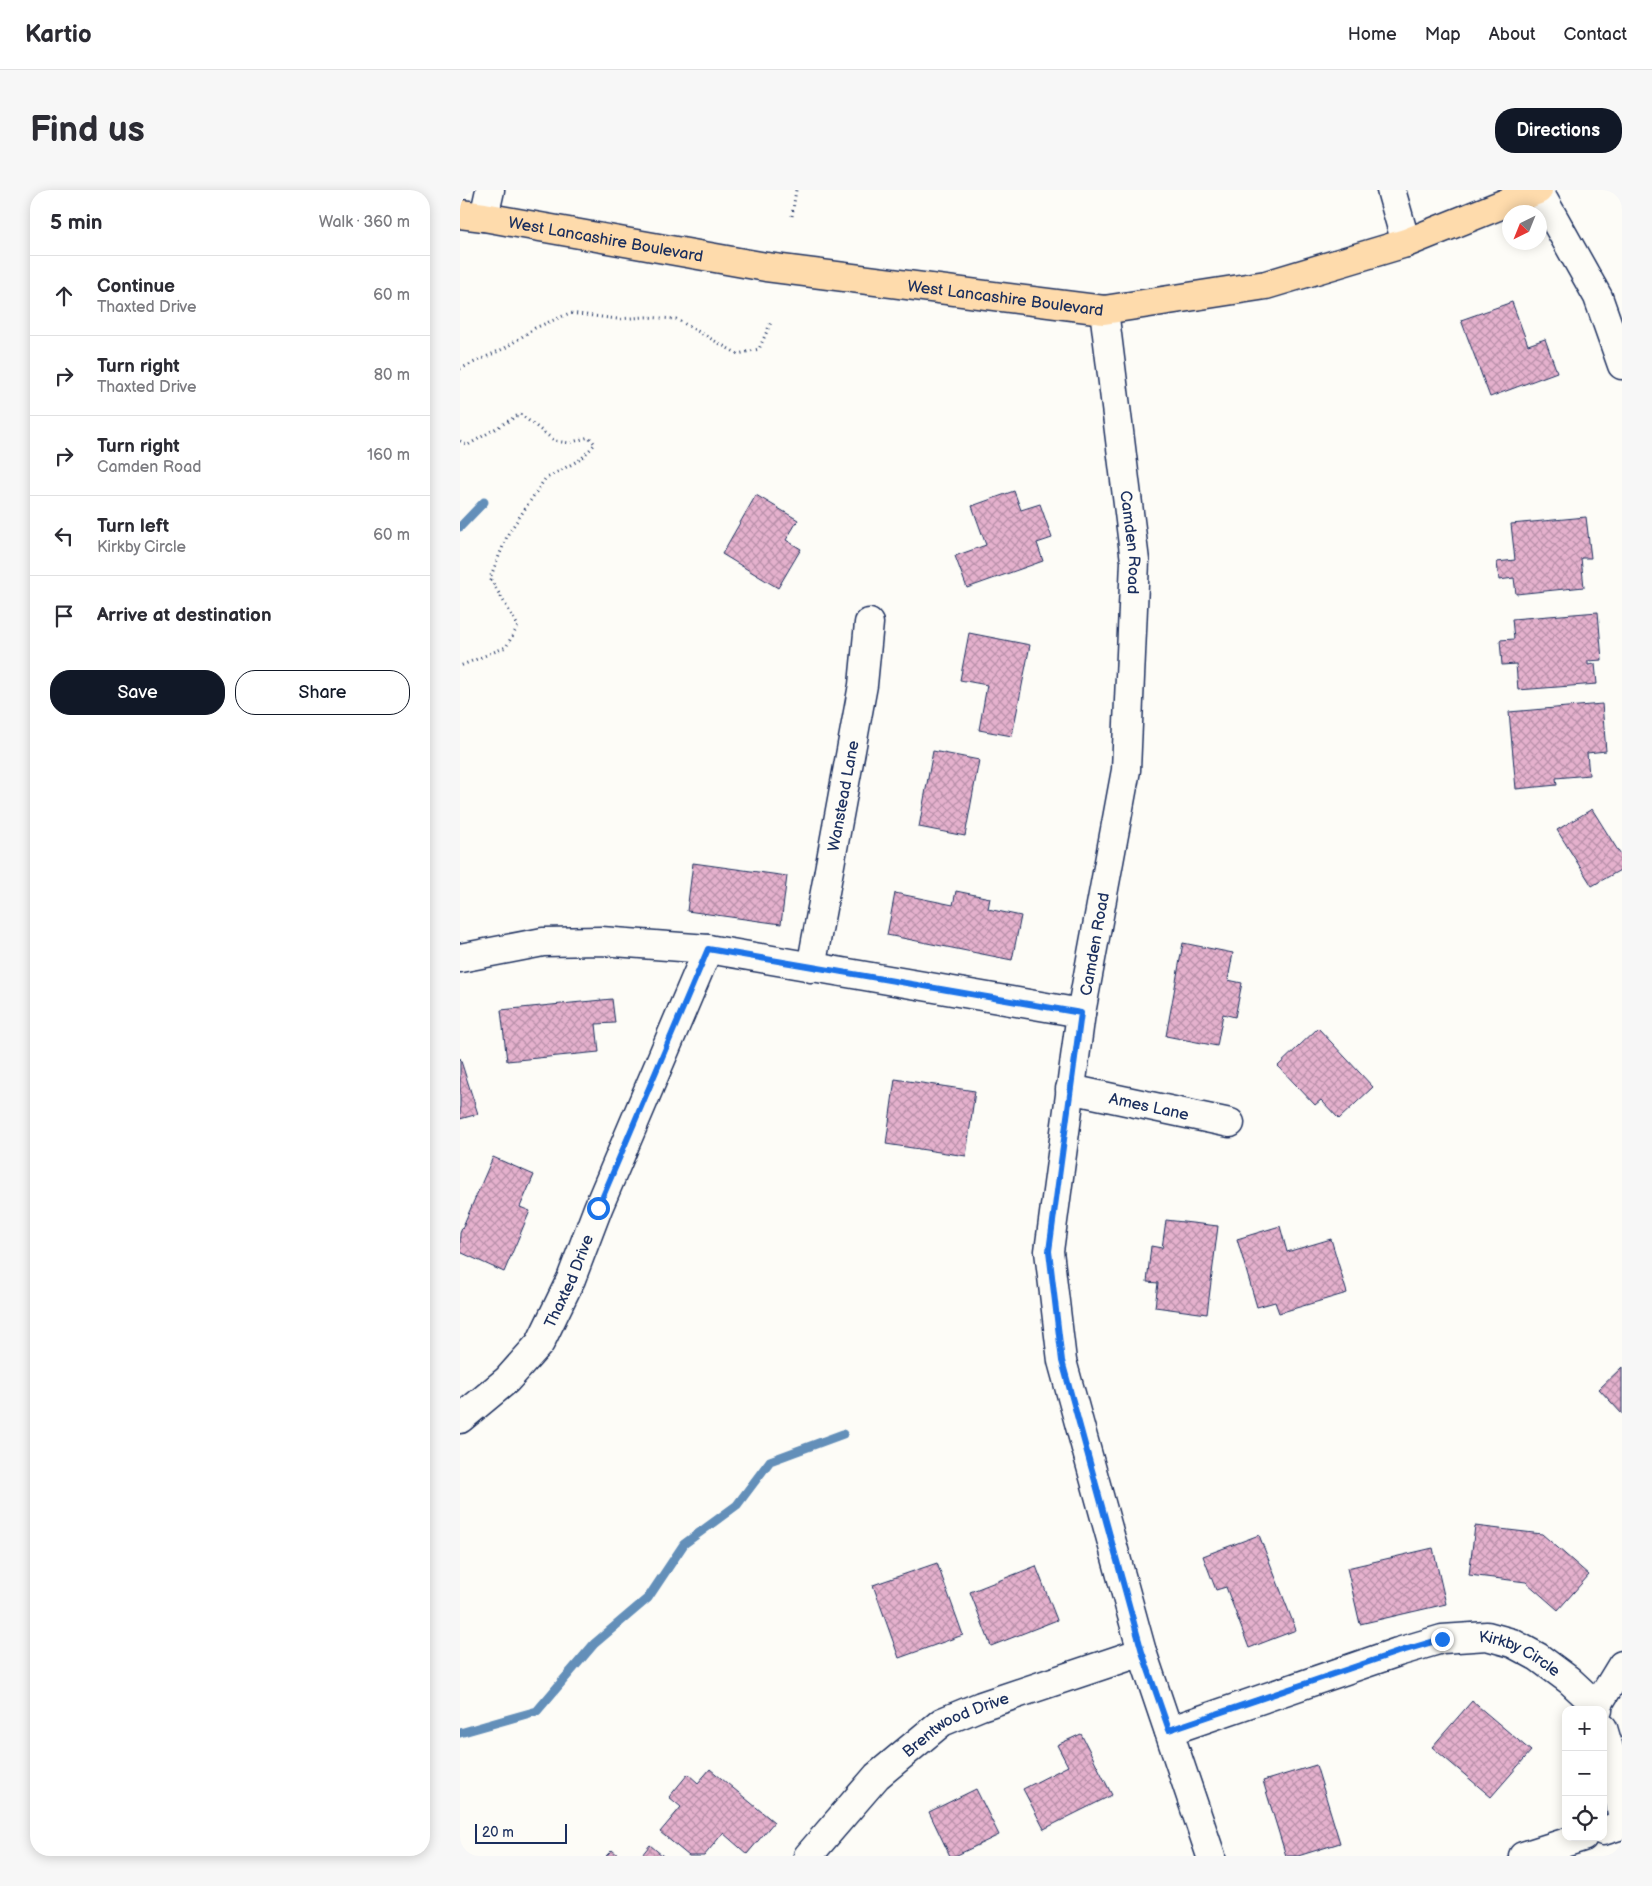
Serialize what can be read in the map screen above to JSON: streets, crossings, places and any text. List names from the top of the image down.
{
  "streets": {
    "main road": ["West Lancashire Boulevard"],
    "street": [
      "Camden Road",
      "Wanstead Lane",
      "Ames Lane",
      "Thaxted Drive",
      "Kirkby Circle",
      "Brentwood Drive"
    ]
  },
  "crossings": [
    ["West Lancashire Boulevard", "Camden Road"],
    ["Camden Road", "Ames Lane"],
    ["Camden Road", "Kirkby Circle"],
    ["Camden Road", "Brentwood Drive"]
  ],
  "scale_bar": "20 m",
  "north": "bottom left",
  "page": {
    "header": "Kartio",
    "nav": [
      "Home",
      "Map",
      "About",
      "Contact"
    ],
    "buttons": [
      "Directions",
      ["Save", "Share"]
    ],
    "title": "Find us",
    "heading": ["5 min", "Walk · 360 m"],
    "list": [
      ["Continue", "Thaxted Drive", "60 m"],
      ["Turn right", "Thaxted Drive", "80 m"],
      ["Turn right", "Camden Road", "160 m"],
      ["Turn left", "Kirkby Circle", "60 m"],
      "Arrive at destination"
    ],
    "map_buttons": ["+", "−"],
    "scale": "20 m"
  }
}
